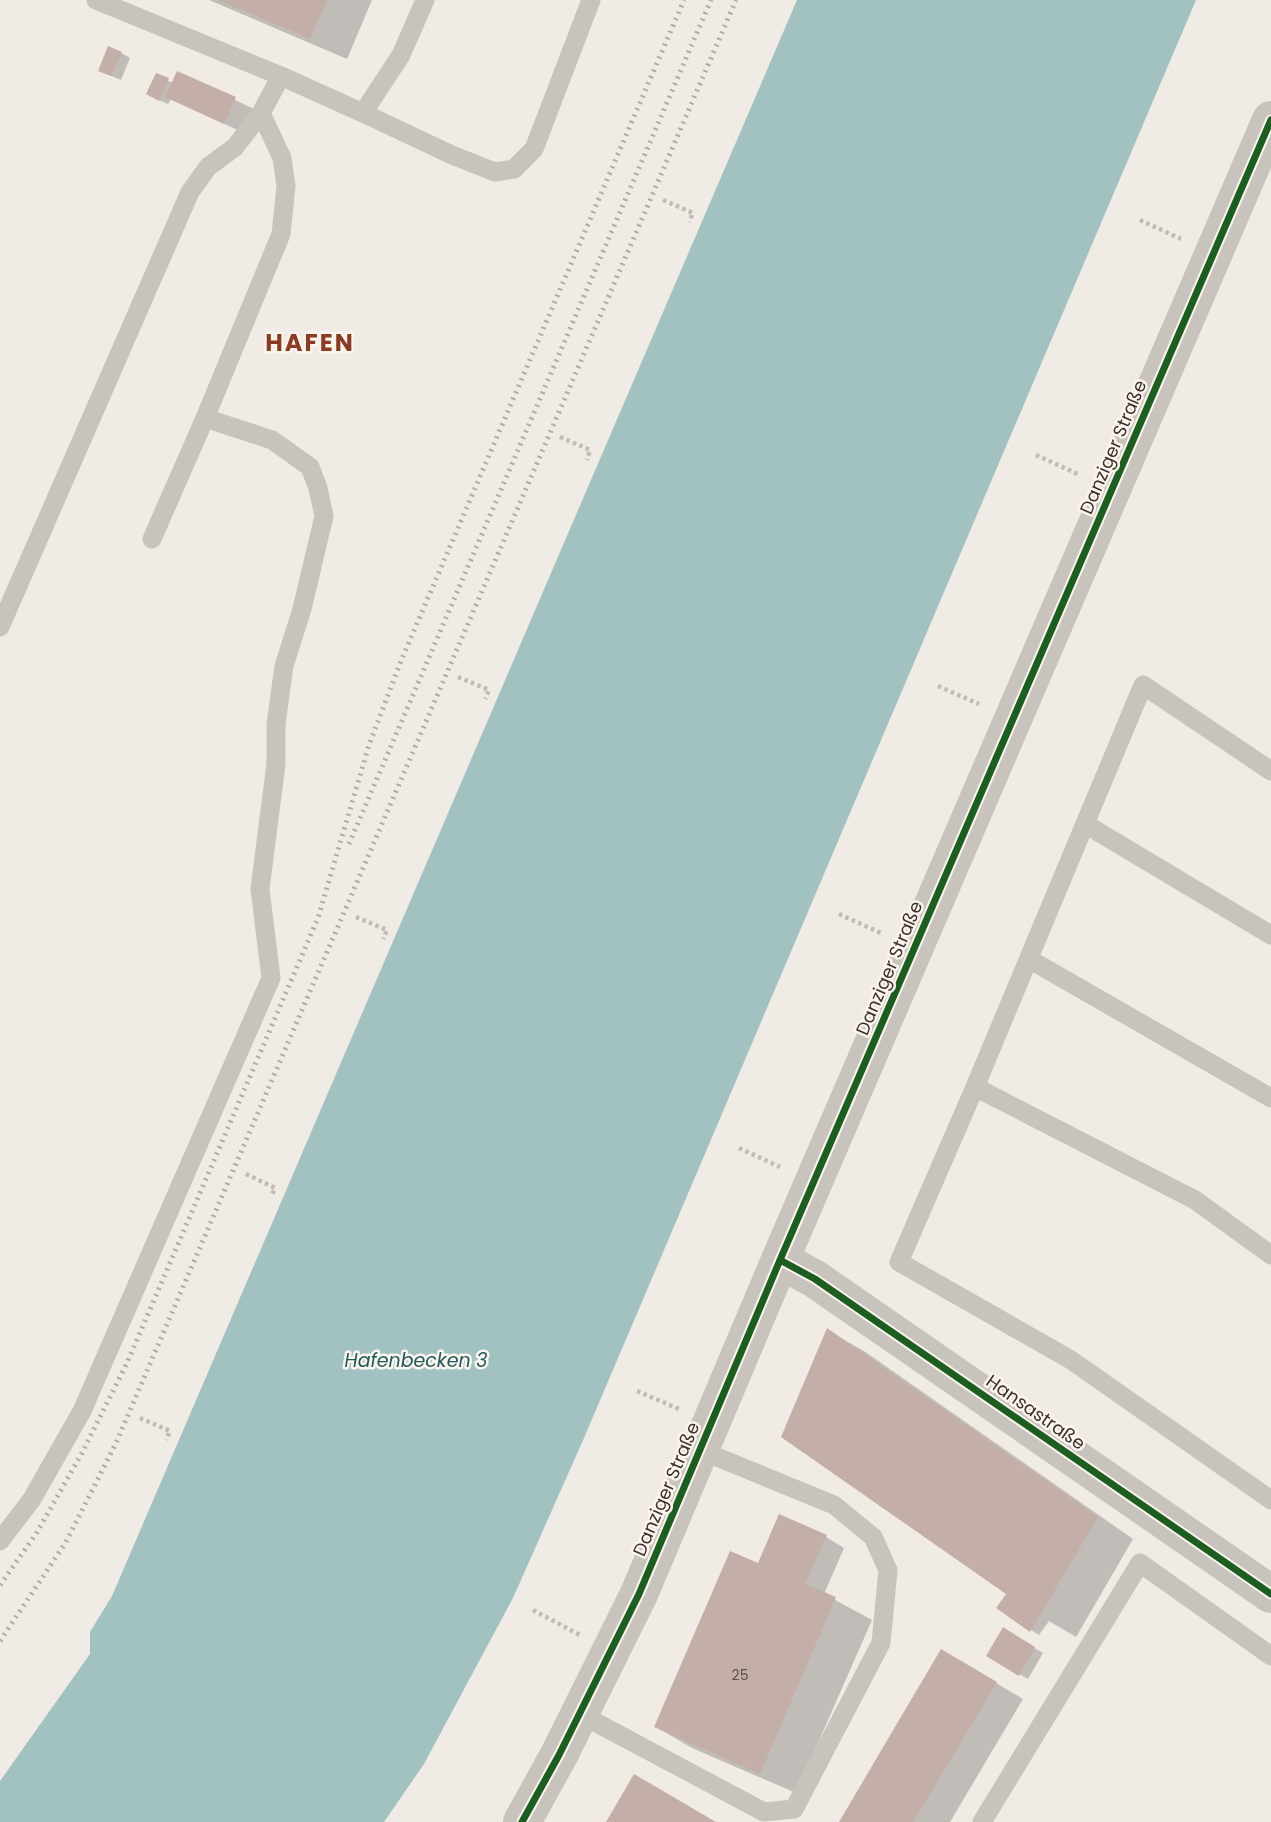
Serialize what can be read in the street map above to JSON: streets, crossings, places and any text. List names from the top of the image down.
{
  "streets": {
    "street": ["Danziger Straße", "Hansastraße"]
  },
  "crossings": [
    ["Danziger Straße", "Hansastraße"]
  ],
  "districts": ["HAFEN"],
  "water": ["Hafenbecken 3"],
  "house_numbers": ["25"]
}
